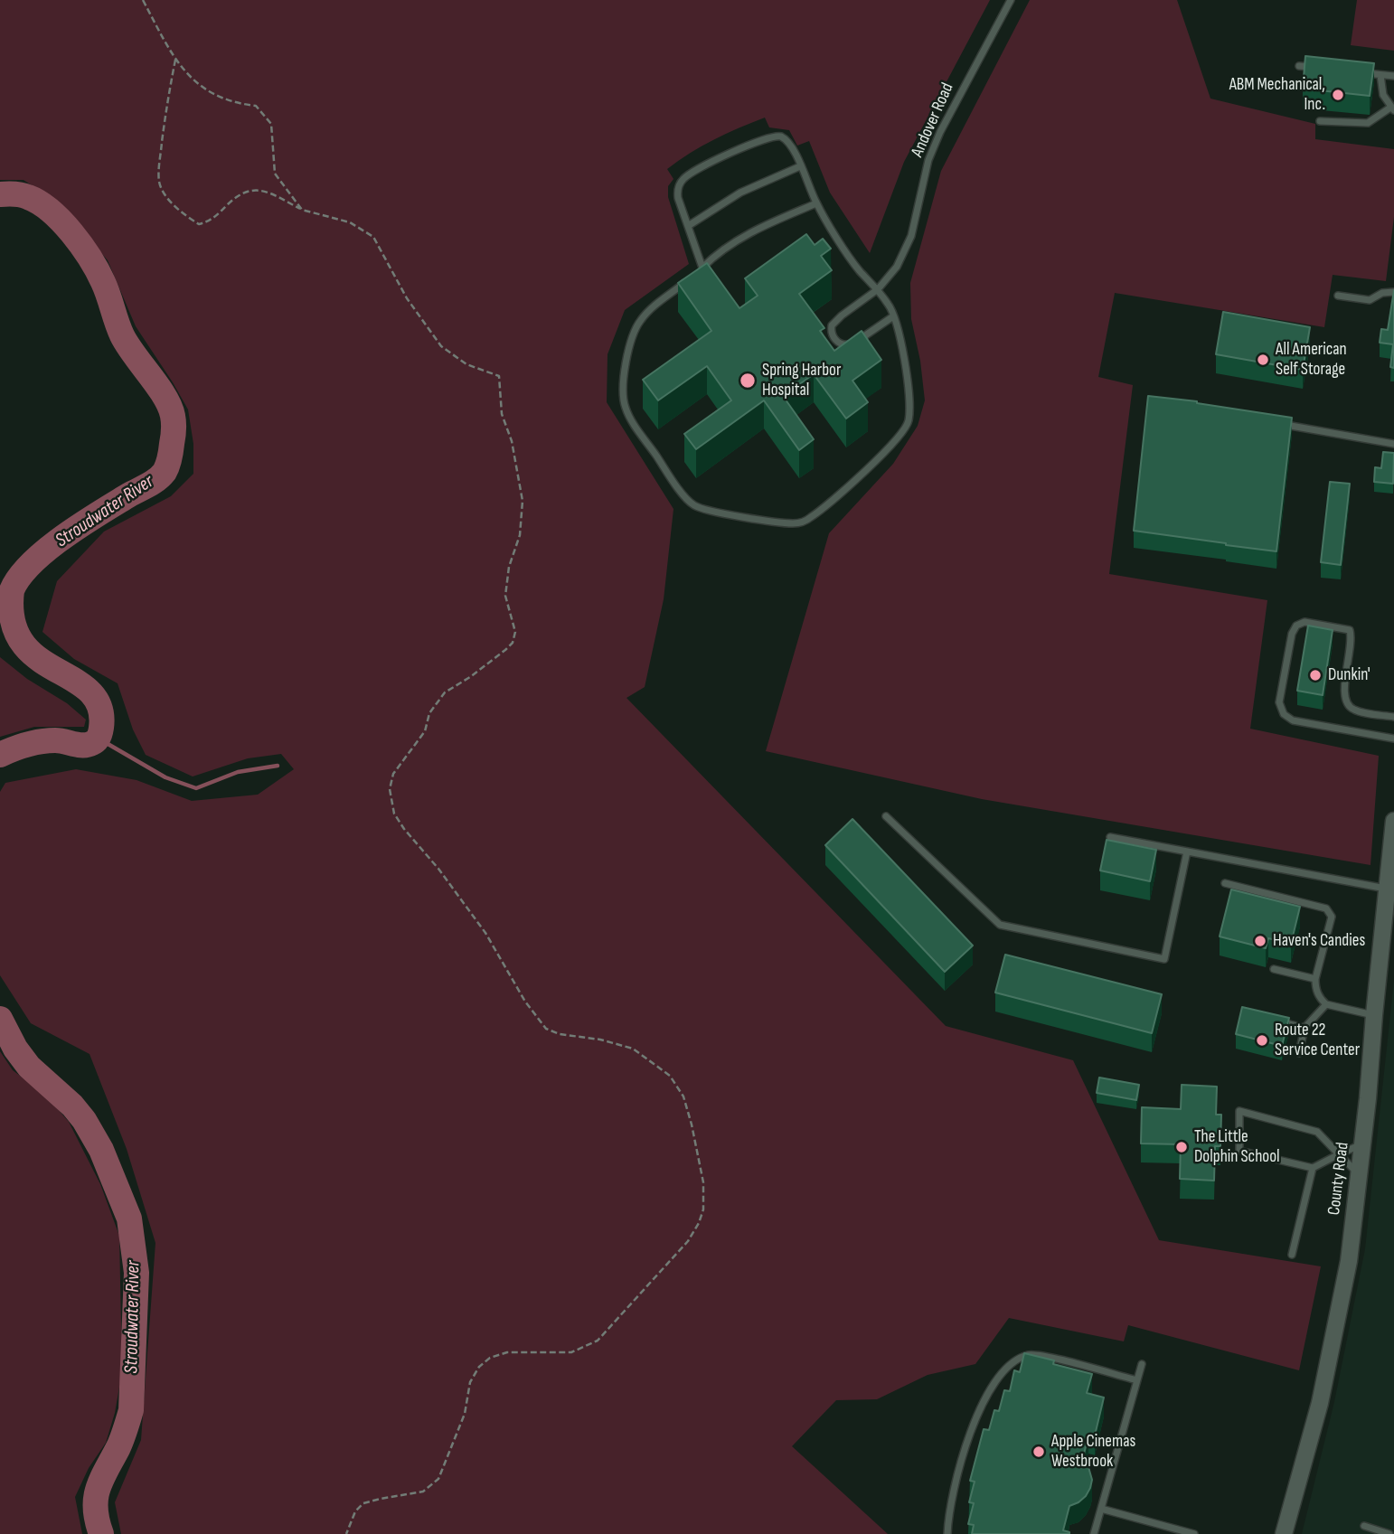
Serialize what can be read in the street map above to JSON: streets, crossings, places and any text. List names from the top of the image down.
{
  "streets": {
    "main road": ["County Road"],
    "lane": ["Andover Road"]
  },
  "water": ["Stroudwater River"],
  "places": [
    "ABM Mechanical, Inc.",
    "All American Self Storage",
    "Spring Harbor Hospital",
    "Dunkin'",
    "Haven's Candies",
    "Route 22 Service Center",
    "The Little Dolphin School",
    "Apple Cinemas Westbrook"
  ]
}
